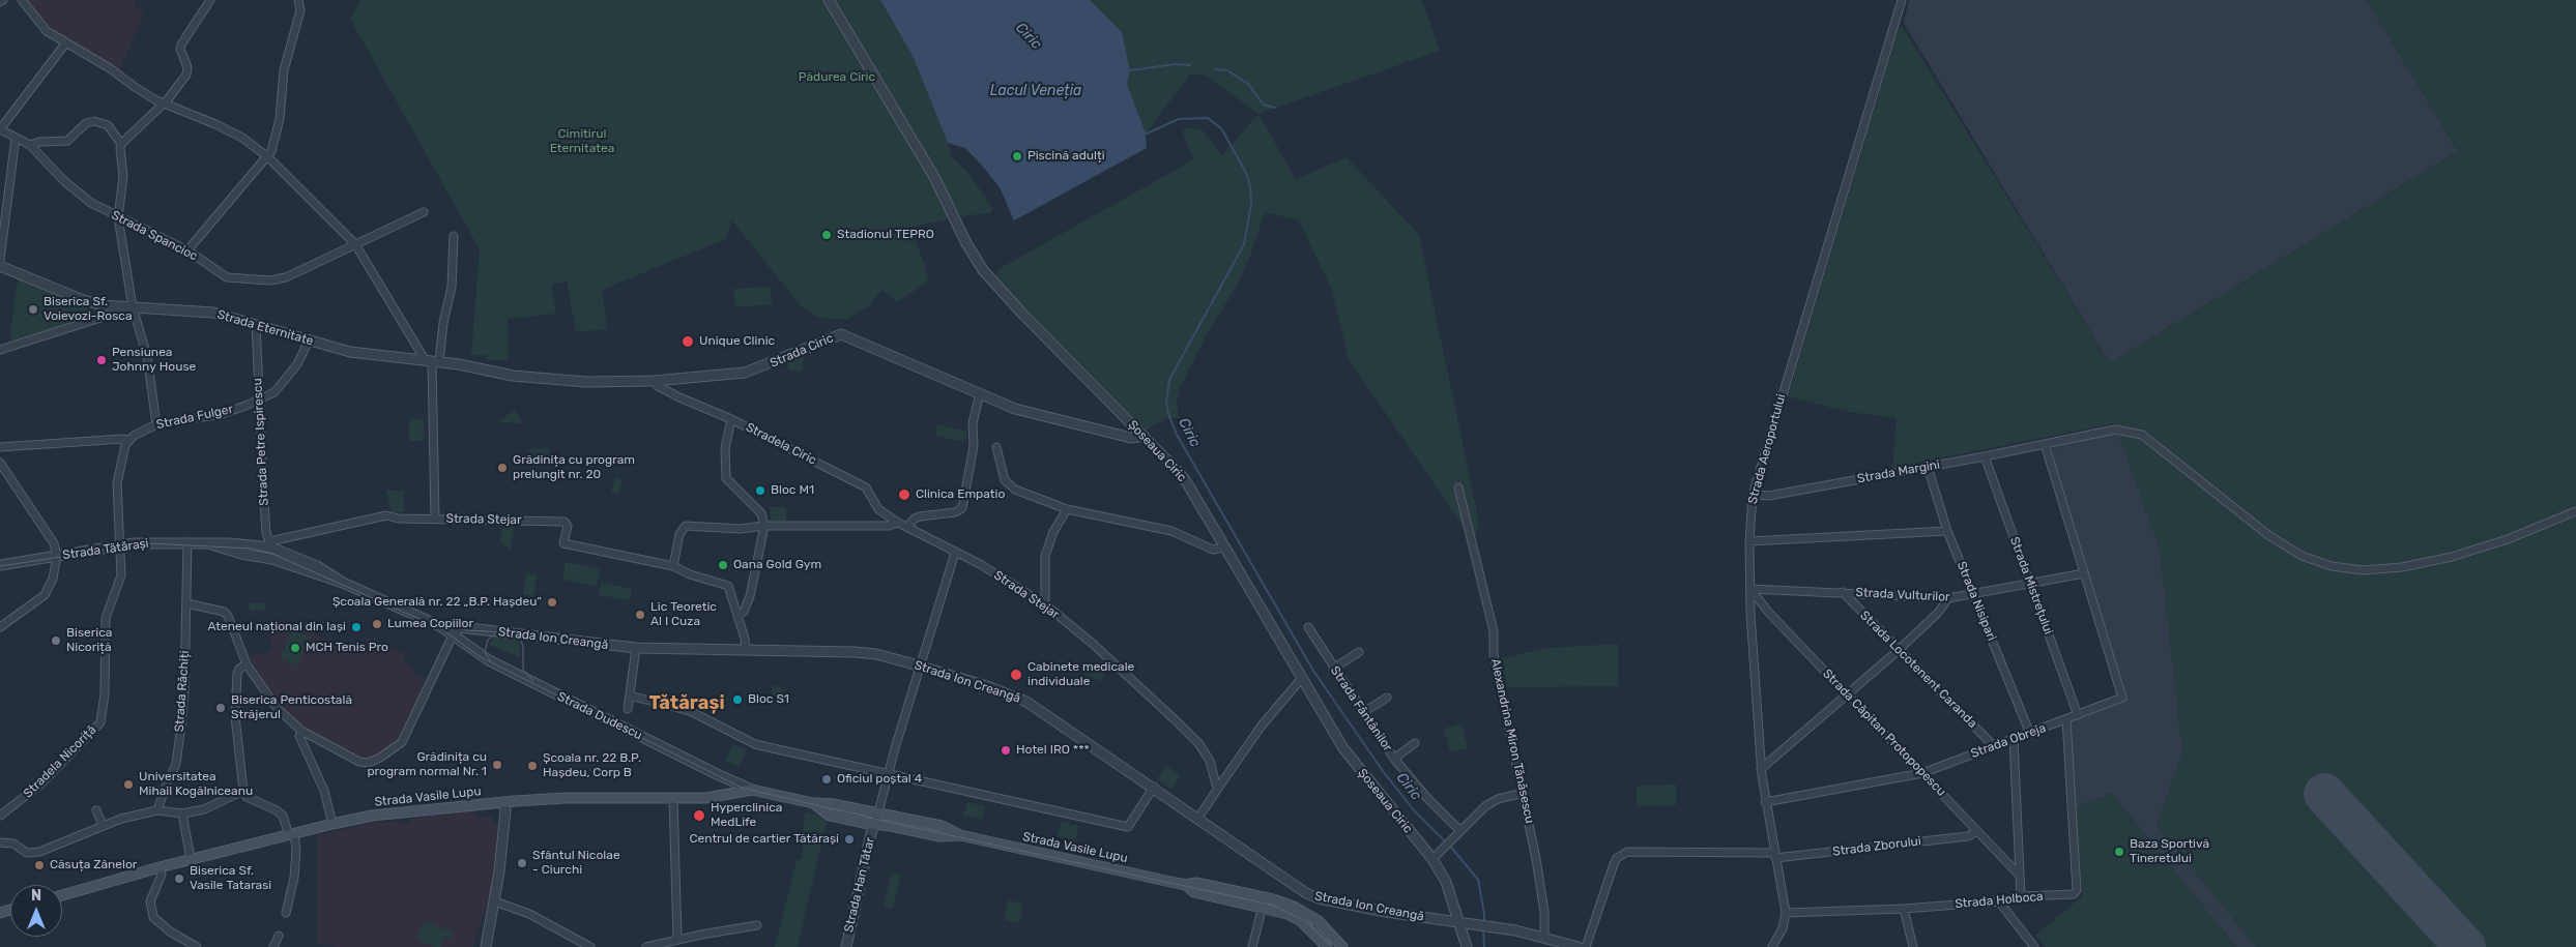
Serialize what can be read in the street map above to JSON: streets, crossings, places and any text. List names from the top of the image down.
{
  "streets": {
    "main road": ["Strada Vasile Lupu"],
    "street": [
      "Strada Spancioc",
      "Strada Eternitate",
      "Strada Ciric",
      "Strada Fulger",
      "Strada Petre Ispirescu",
      "Stradela Ciric",
      "Strada Aeroportului",
      "Șoseaua Ciric",
      "Strada Margini",
      "Strada Stejar",
      "Strada Tătărași",
      "Strada Mistrețului",
      "Strada Vulturilor",
      "Strada Nisipari",
      "Strada Ion Creangă",
      "Strada Locotenent Caranda",
      "Strada Răchiți",
      "Strada Fântânilor",
      "Strada Dudescu",
      "Strada Căpitan Protopopescu",
      "Alexandrina Miron Tănăsescu",
      "Strada Obreja",
      "Stradela Nicoriță",
      "Strada Zborului",
      "Strada Han Tătar",
      "Strada Holboca"
    ]
  },
  "crossings": [
    ["Strada Eternitate", "Strada Ciric"],
    ["Strada Eternitate", "Strada Fulger"],
    ["Strada Eternitate", "Strada Petre Ispirescu"],
    ["Strada Ciric", "Stradela Ciric"],
    ["Strada Ciric", "Șoseaua Ciric"],
    ["Strada Fulger", "Strada Petre Ispirescu"],
    ["Strada Petre Ispirescu", "Strada Stejar"],
    ["Strada Petre Ispirescu", "Strada Tătărași"],
    ["Stradela Ciric", "Strada Stejar"],
    ["Strada Aeroportului", "Strada Margini"],
    ["Strada Aeroportului", "Strada Vulturilor"],
    ["Strada Aeroportului", "Strada Căpitan Protopopescu"],
    ["Strada Aeroportului", "Strada Obreja"],
    ["Strada Aeroportului", "Strada Zborului"],
    ["Strada Aeroportului", "Strada Holboca"],
    ["Șoseaua Ciric", "Strada Ion Creangă"],
    ["Strada Margini", "Strada Mistrețului"],
    ["Strada Margini", "Strada Nisipari"],
    ["Strada Stejar", "Strada Tătărași"],
    ["Strada Stejar", "Strada Ion Creangă"],
    ["Strada Tătărași", "Strada Răchiți"],
    ["Strada Tătărași", "Stradela Nicoriță"],
    ["Strada Mistrețului", "Strada Vulturilor"],
    ["Strada Mistrețului", "Strada Obreja"],
    ["Strada Vulturilor", "Strada Nisipari"],
    ["Strada Vulturilor", "Strada Locotenent Caranda"],
    ["Strada Vulturilor", "Strada Căpitan Protopopescu"],
    ["Strada Vulturilor", "Strada Obreja"],
    ["Strada Nisipari", "Strada Obreja"],
    ["Strada Ion Creangă", "Alexandrina Miron Tănăsescu"],
    ["Strada Locotenent Caranda", "Strada Obreja"],
    ["Strada Dudescu", "Strada Vasile Lupu"],
    ["Strada Căpitan Protopopescu", "Strada Obreja"],
    ["Strada Căpitan Protopopescu", "Strada Zborului"],
    ["Strada Obreja", "Strada Holboca"],
    ["Strada Vasile Lupu", "Strada Han Tătar"]
  ],
  "districts": ["Tătărași"],
  "water": ["Ciric", "Lacul Veneția"],
  "parks": ["Pădurea Ciric", "Cimitirul Eternitatea"],
  "places": [
    "Piscină adulți",
    "Stadionul TEPRO",
    "Biserica Sf. Voievozi-Rosca",
    "Unique Clinic",
    "Pensiunea Johnny House",
    "Grădinița cu program prelungit nr. 20",
    "Bloc M1",
    "Clinica Empatio",
    "Oana Gold Gym",
    "Școala Generală nr. 22 „B.P. Hașdeu”",
    "Lic Teoretic Al I Cuza",
    "Lumea Copiilor",
    "Ateneul național din Iași",
    "Biserica Nicoriță",
    "MCH Tenis Pro",
    "Cabinete medicale individuale",
    "Bloc S1",
    "Biserica Penticostală Străjerul",
    "Hotel IRO ***",
    "Grădinița cu program normal Nr. 1",
    "Școala nr. 22 B.P. Hașdeu, Corp B",
    "Oficiul poștal 4",
    "Universitatea Mihail Kogălniceanu",
    "Hyperclinica MedLife",
    "Centrul de cartier Tătărași",
    "Baza Sportivă Tineretului",
    "Sfântul Nicolae - Ciurchi",
    "Căsuța Zânelor",
    "Biserica Sf. Vasile Tatarasi"
  ],
  "north": "top"
}
